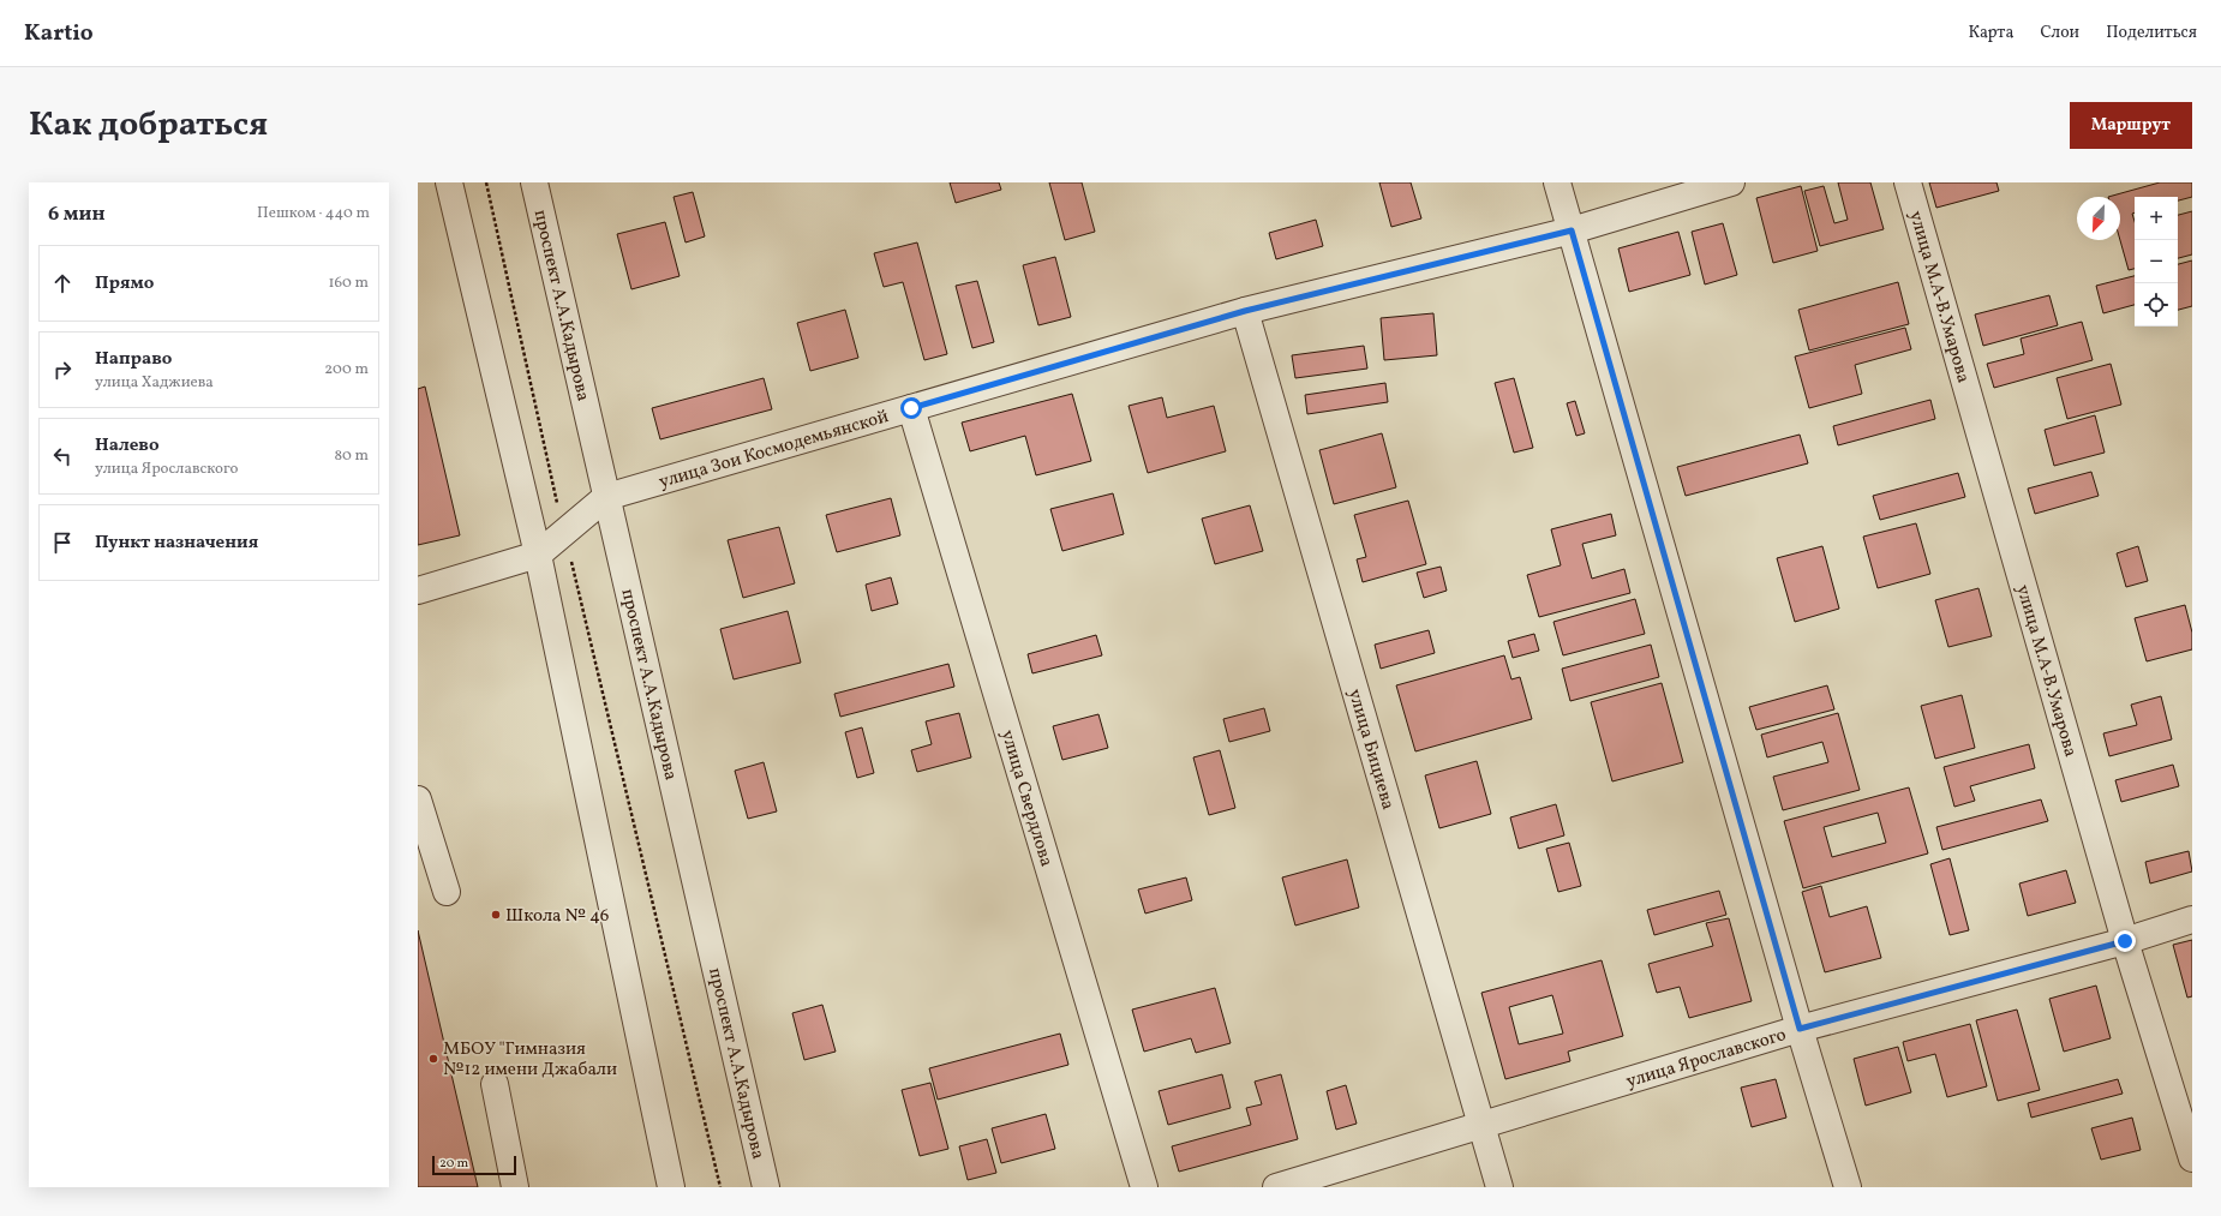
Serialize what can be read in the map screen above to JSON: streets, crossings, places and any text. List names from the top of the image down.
{
  "streets": {
    "street": [
      "улица М.А-В.Умарова",
      "проспект А.А.Кадырова",
      "улица Зои Космодемьянской",
      "улица Бициева",
      "улица Свердлова",
      "улица Ярославского"
    ]
  },
  "crossings": [
    ["улица М.А-В.Умарова", "улица Ярославского"],
    ["проспект А.А.Кадырова", "улица Зои Космодемьянской"],
    ["улица Зои Космодемьянской", "улица Бициева"],
    ["улица Зои Космодемьянской", "улица Свердлова"],
    ["улица Бициева", "улица Ярославского"]
  ],
  "places": ["Школа № 46", "МБОУ \"Гимназия №12 имени Джабали"],
  "scale_bar": "20 m",
  "north": "bottom left",
  "page": {
    "header": "Kartio",
    "nav": ["Карта", "Слои", "Поделиться"],
    "title": "Как добраться",
    "buttons": "Маршрут",
    "heading": ["6 мин", "Пешком · 440 m"],
    "map_buttons": ["+", "−"],
    "list": [
      ["Прямо", "160 m"],
      ["Направо", "улица Хаджиева", "200 m"],
      ["Налево", "улица Ярославского", "80 m"],
      "Пункт назначения"
    ],
    "scale": "20 m"
  }
}
